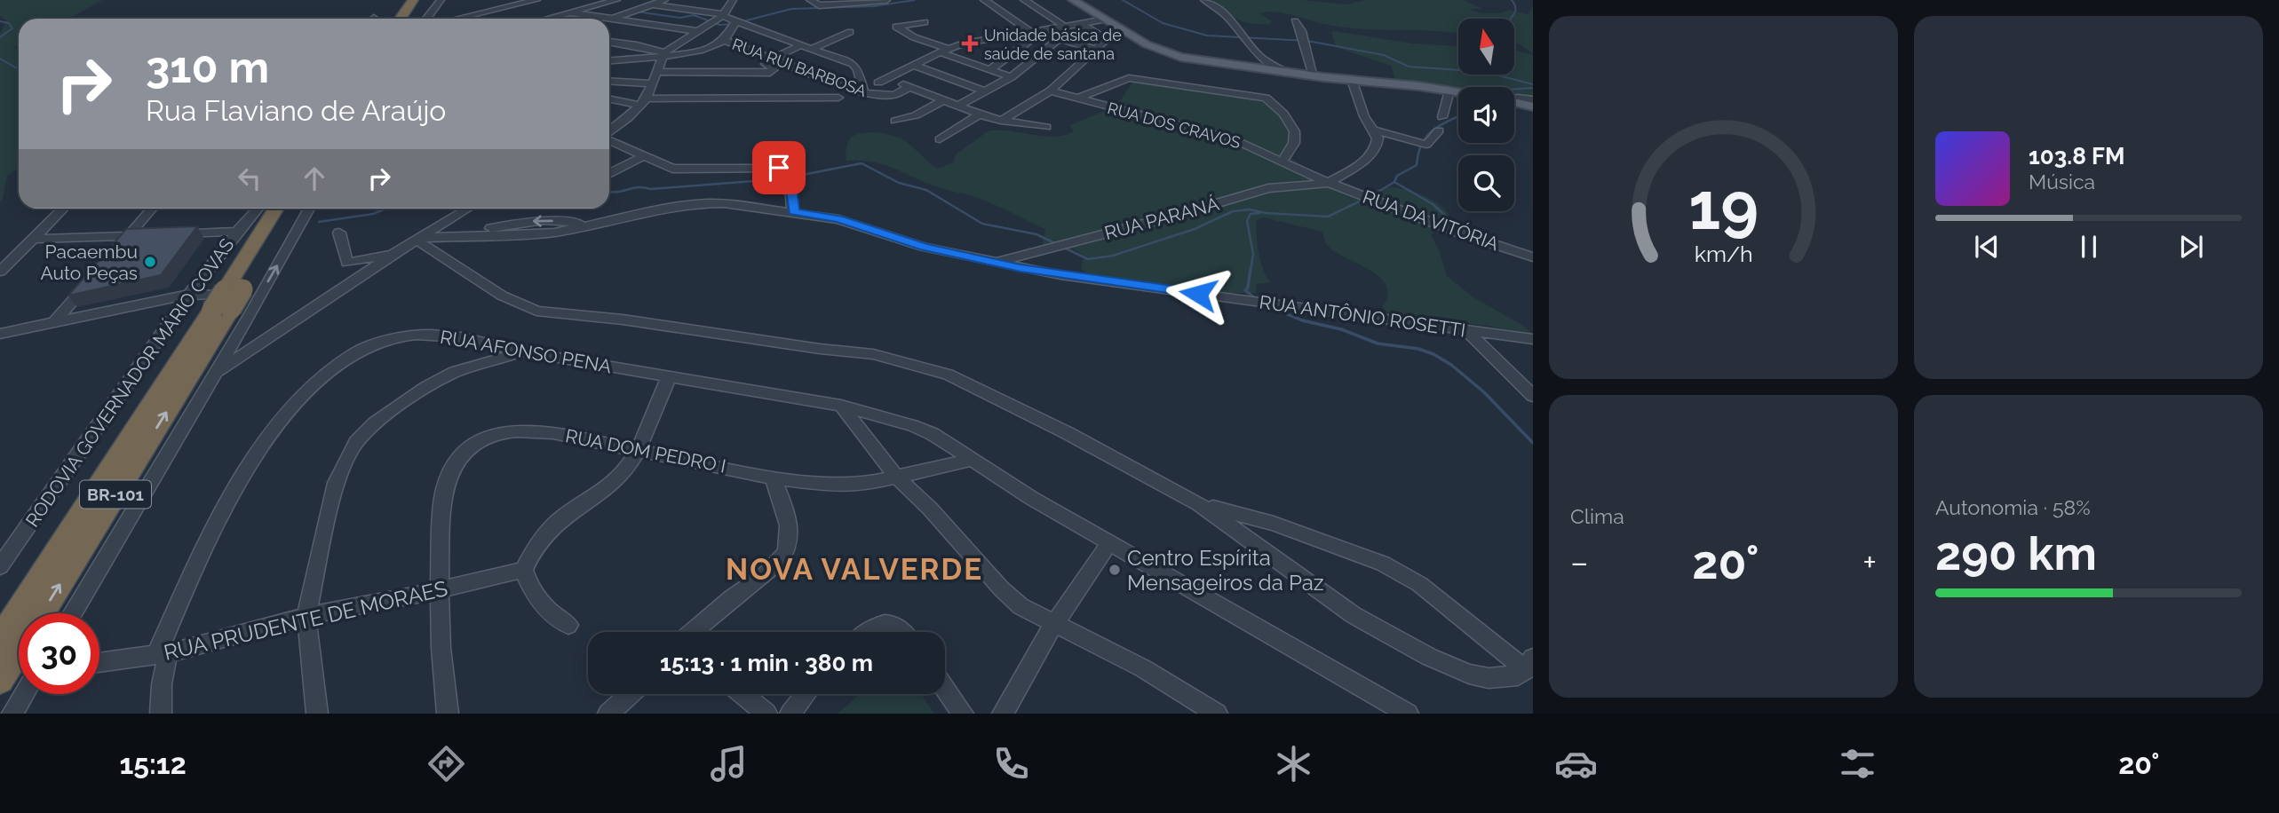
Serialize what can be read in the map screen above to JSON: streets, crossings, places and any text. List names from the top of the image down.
{
  "streets": {
    "highway": ["RODOVIA GOVERNADOR MÁRIO COVAS", "BR-101"],
    "street": [
      "RUA RUI BARBOSA",
      "RUA DOS CRAVOS",
      "RUA PARANÁ",
      "RUA DA VITÓRIA",
      "RUA ANTÔNIO ROSETTI",
      "RUA AFONSO PENA",
      "RUA DOM PEDRO I",
      "RUA PRUDENTE DE MORAES"
    ]
  },
  "crossings": [
    ["RUA DOS CRAVOS", "RUA PARANÁ"],
    ["RUA DOS CRAVOS", "RUA DA VITÓRIA"],
    ["RUA PARANÁ", "RUA DA VITÓRIA"],
    ["RUA PARANÁ", "RUA ANTÔNIO ROSETTI"],
    ["RUA AFONSO PENA", "RUA DOM PEDRO I"],
    ["RUA AFONSO PENA", "RUA PRUDENTE DE MORAES"],
    ["RUA DOM PEDRO I", "RUA PRUDENTE DE MORAES"]
  ],
  "districts": ["NOVA VALVERDE"],
  "places": {
    "health": ["Unidade básica de saúde de santana"],
    "other": ["Pacaembu Auto Peças", "Centro Espírita Mensageiros da Paz"]
  },
  "north": "top",
  "page": {
    "turn": ["310 m", "Rua Flaviano de Araújo"],
    "song": ["103.8 FM", "Música"],
    "tile": [
      "Clima",
      ["Autonomia · 58%", "290 km"]
    ],
    "heat": ["−", "20°", "+"],
    "limit": "30",
    "trip": "15:13 · 1 min · 380 m",
    "tabs": ["15:12", "20°"],
    "gauge": ["19", "km/h"]
  }
}
